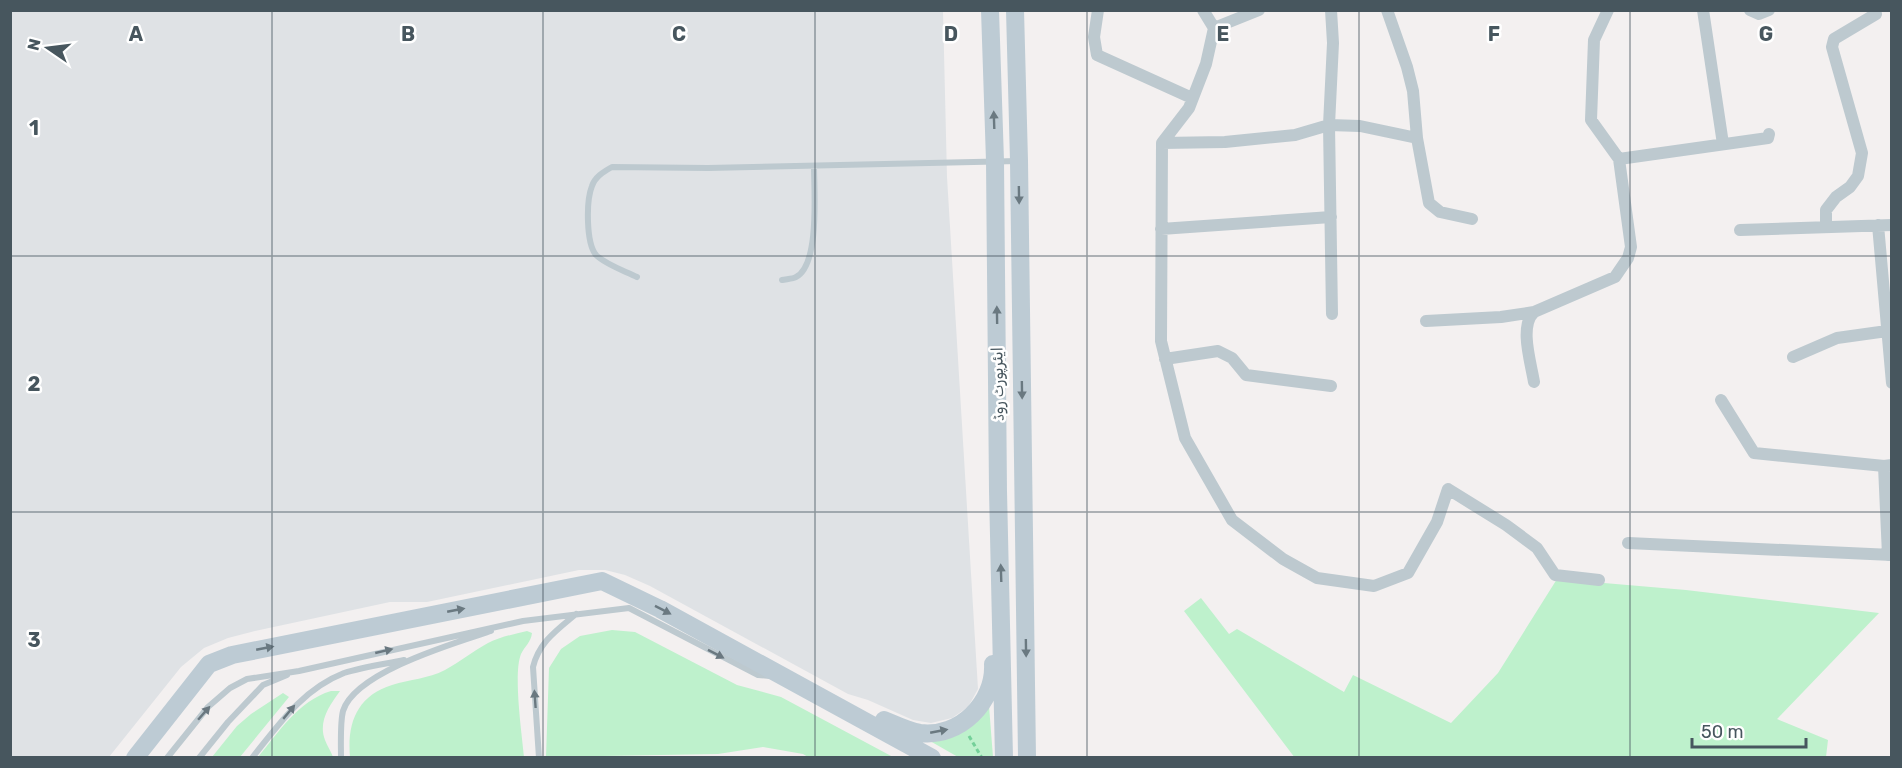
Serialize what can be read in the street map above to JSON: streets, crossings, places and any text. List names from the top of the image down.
{
  "streets": {
    "main road": ["ایئرپورٹ روڈ"]
  },
  "scale_bar": "50 m",
  "north": "left",
  "grid": {
    "columns": [
      "A",
      "B",
      "C",
      "D",
      "E",
      "F",
      "G"
    ],
    "rows": ["1", "2", "3"]
  }
}
